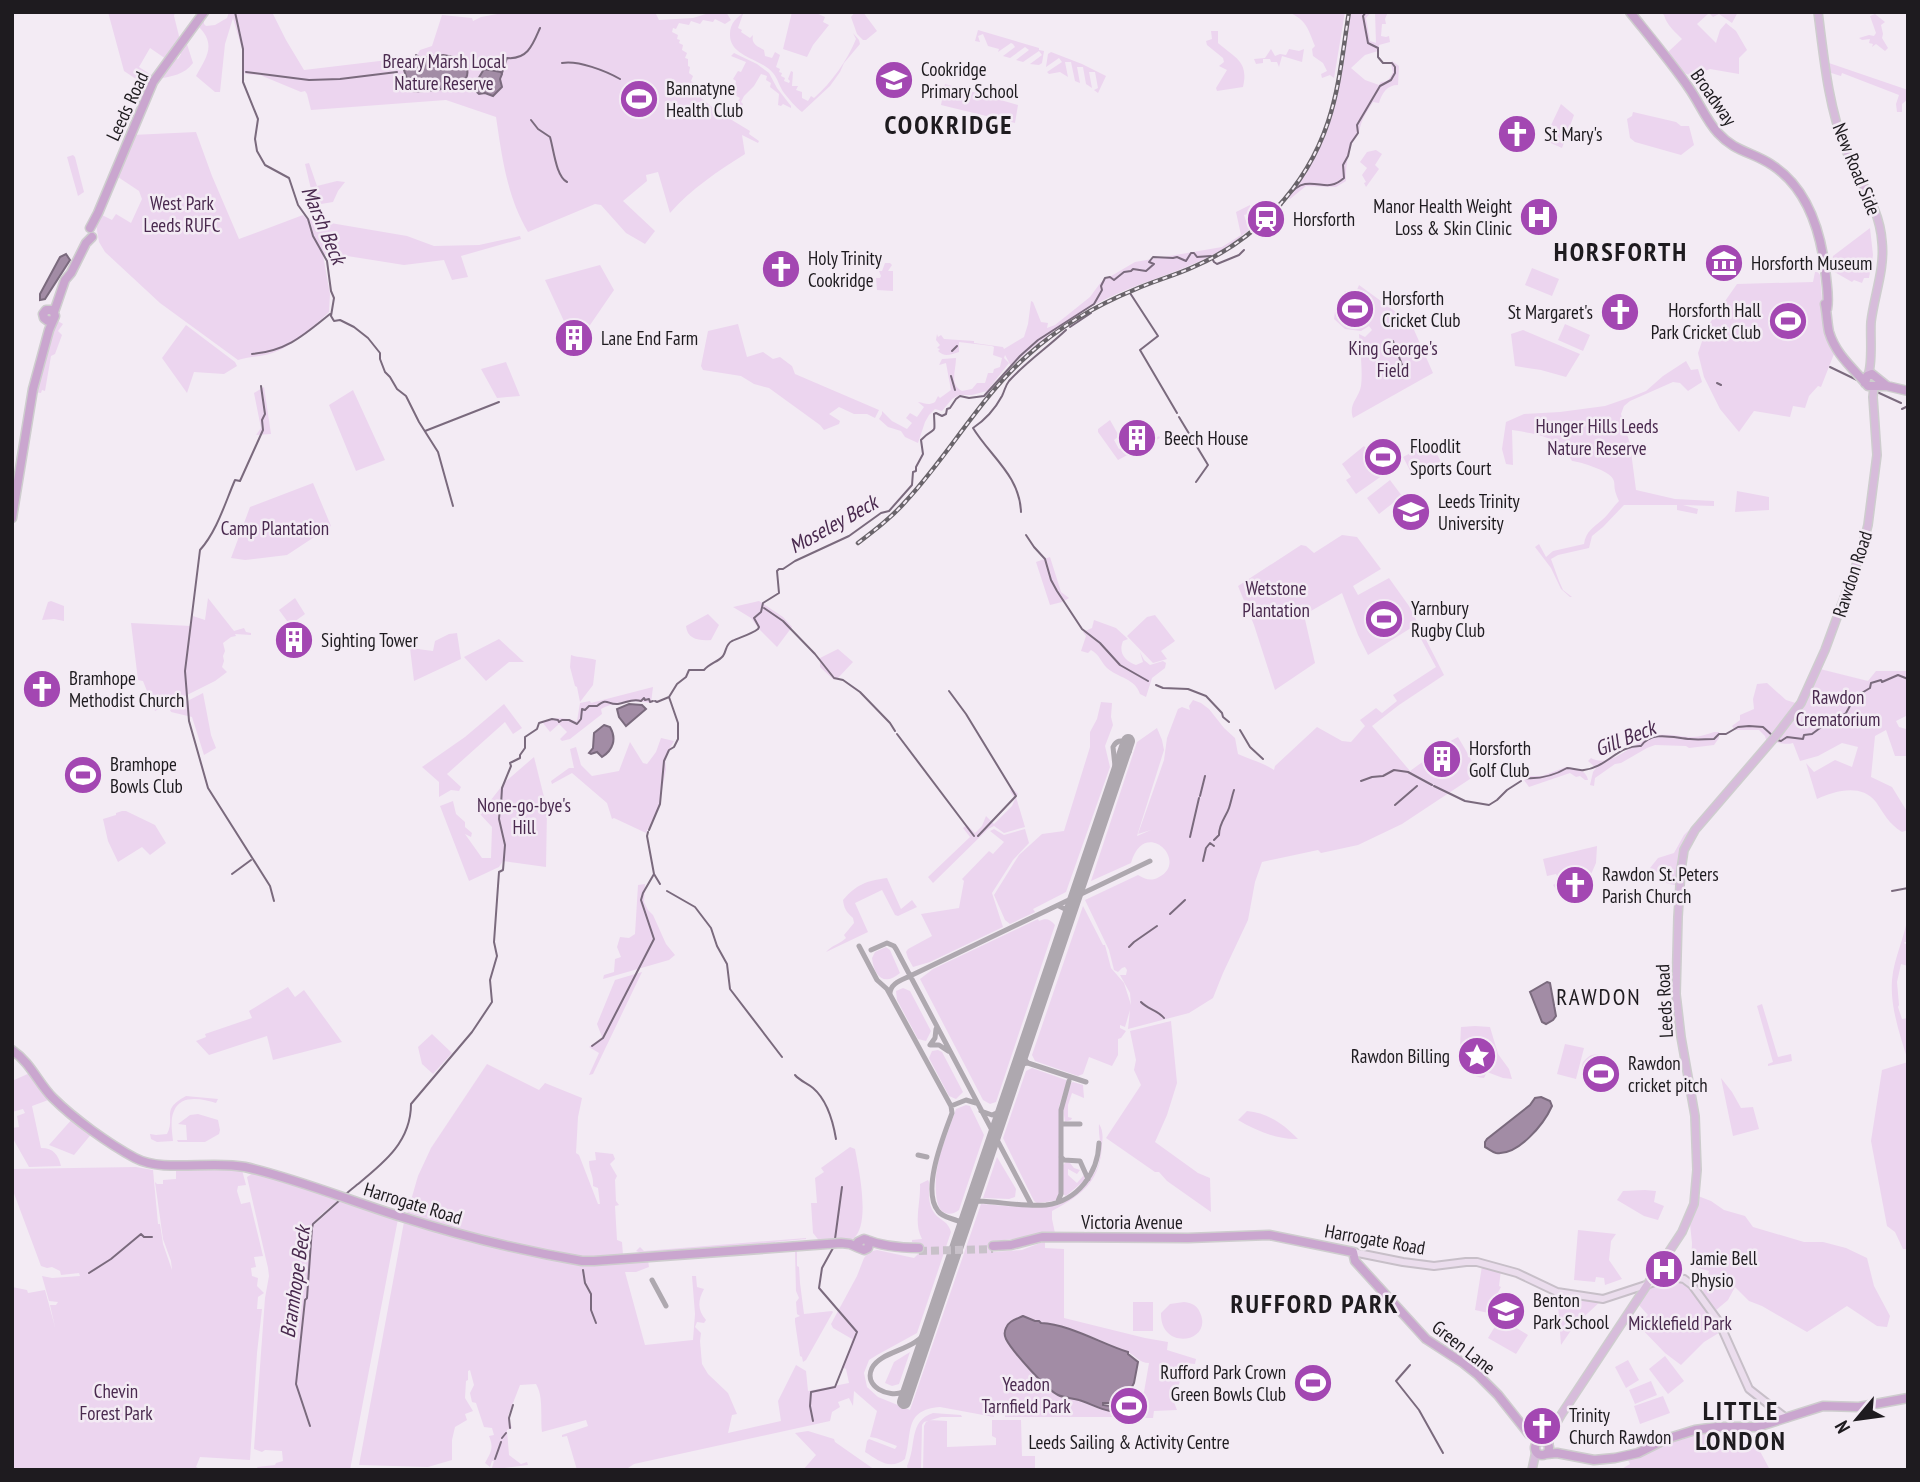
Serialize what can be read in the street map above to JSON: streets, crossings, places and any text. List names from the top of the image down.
{
  "streets": {
    "highway": [
      "Broadway",
      "Leeds Road",
      "Harrogate Road",
      "Victoria Avenue",
      "Green Lane"
    ],
    "main road": ["New Road Side", "Rawdon Road"]
  },
  "crossings": [
    ["Broadway", "New Road Side"],
    ["Broadway", "Rawdon Road"],
    ["Leeds Road", "Rawdon Road"],
    ["Leeds Road", "Harrogate Road"],
    ["New Road Side", "Rawdon Road"],
    ["Harrogate Road", "Victoria Avenue"],
    ["Harrogate Road", "Green Lane"]
  ],
  "districts": [
    "COOKRIDGE",
    "HORSFORTH",
    "RAWDON",
    "RUFFORD PARK",
    "LITTLE LONDON"
  ],
  "water": [
    "Marsh Beck",
    "Moseley Beck",
    "Gill Beck",
    "Bramhope Beck"
  ],
  "parks": [
    "Breary Marsh Local Nature Reserve",
    "West Park Leeds RUFC",
    "King George's Field",
    "Hunger Hills Leeds Nature Reserve",
    "Camp Plantation",
    "Wetstone Plantation",
    "Rawdon Crematorium",
    "None-go-bye's Hill",
    "Micklefield Park",
    "Yeadon Tarnfield Park",
    "Chevin Forest Park"
  ],
  "places": {
    "school or university": ["Cookridge Primary School", "Leeds Trinity University", "Benton Park School"],
    "sports": [
      "Bannatyne Health Club",
      "Horsforth Cricket Club",
      "Horsforth Hall Park Cricket Club",
      "Floodlit Sports Court",
      "Yarnbury Rugby Club",
      "Bramhope Bowls Club",
      "Rawdon cricket pitch",
      "Rufford Park Crown Green Bowls Club",
      "Leeds Sailing & Activity Centre"
    ],
    "church": [
      "St Mary's",
      "Holy Trinity Cookridge",
      "St Margaret's",
      "Bramhope Methodist Church",
      "Rawdon St. Peters Parish Church",
      "Trinity Church Rawdon"
    ],
    "hospital": ["Manor Health Weight Loss & Skin Clinic", "Jamie Bell Physio"],
    "station": ["Horsforth"],
    "museum": ["Horsforth Museum"],
    "building": [
      "Lane End Farm",
      "Beech House",
      "Sighting Tower",
      "Horsforth Golf Club"
    ],
    "place": ["Rawdon Billing"]
  },
  "north": "bottom left"
}
